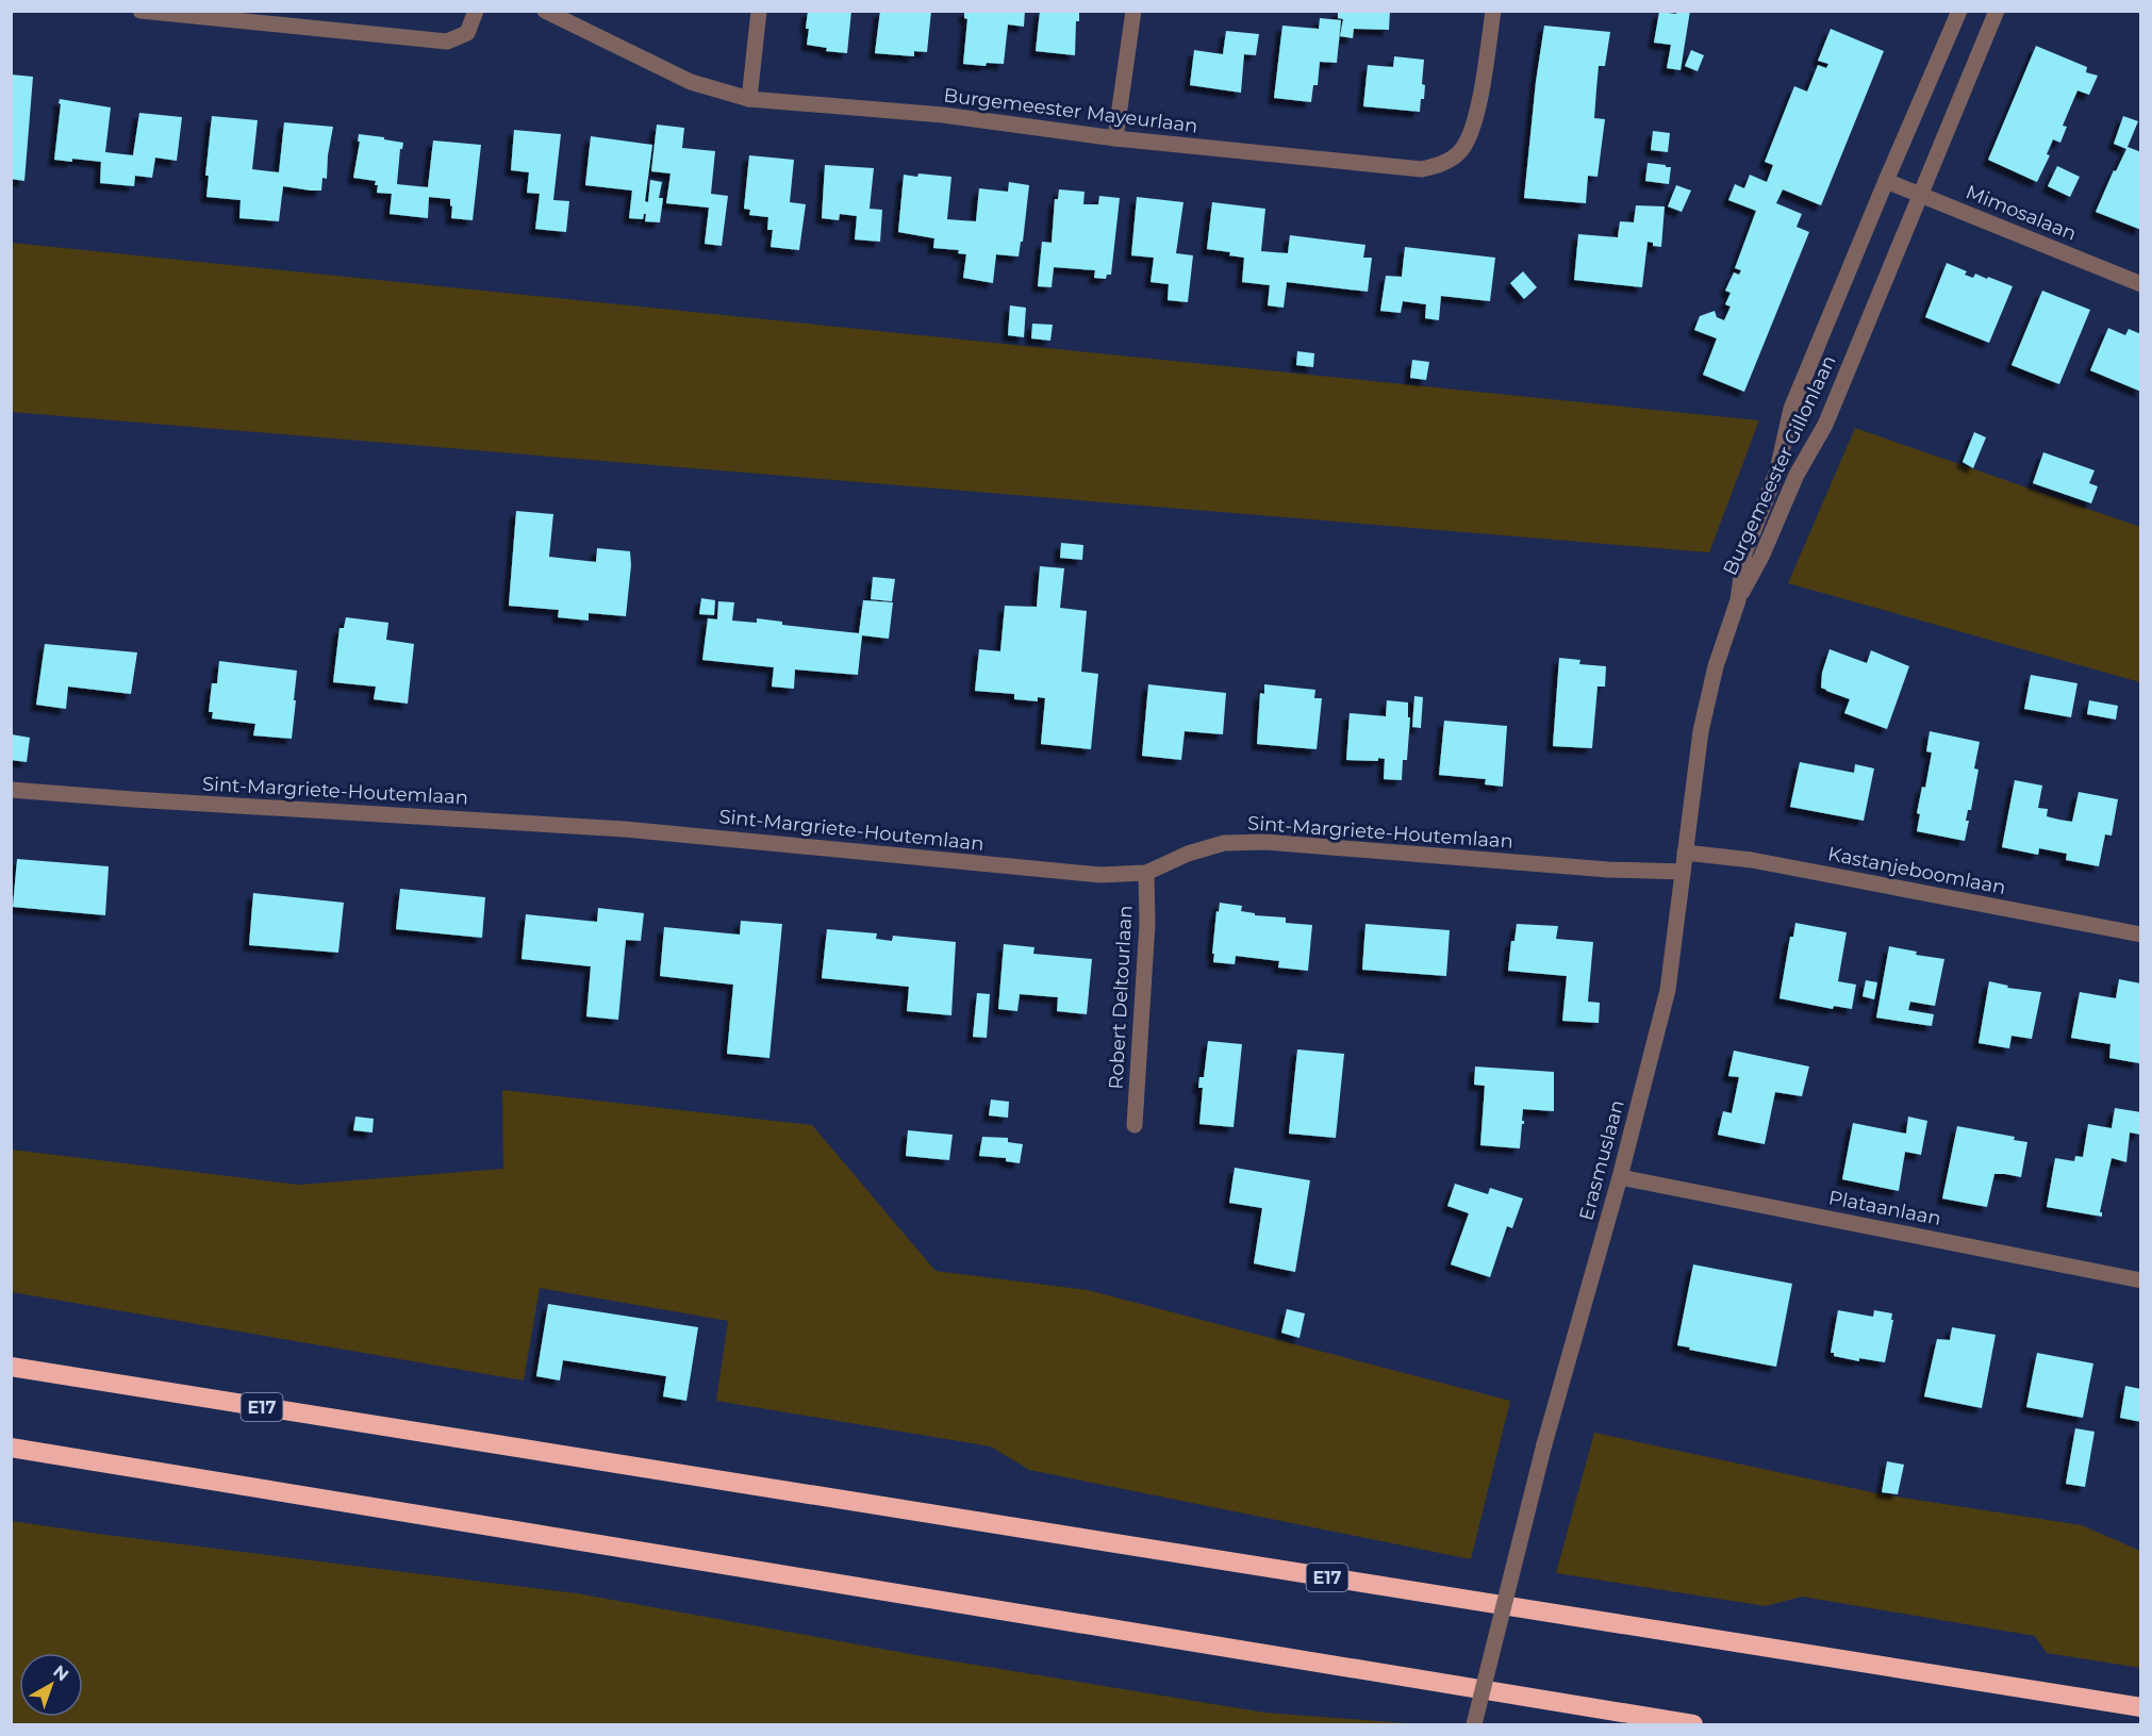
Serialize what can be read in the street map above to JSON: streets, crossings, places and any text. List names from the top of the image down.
{
  "streets": {
    "highway": ["E17"],
    "street": [
      "Burgemeester Mayeurlaan",
      "Mimosalaan",
      "Burgemeester Gillonlaan",
      "Sint-Margriete-Houtemlaan",
      "Kastanjeboomlaan",
      "Robert Deltourlaan",
      "Erasmuslaan",
      "Plataanlaan"
    ]
  },
  "crossings": [
    ["Mimosalaan", "Burgemeester Gillonlaan"],
    ["Burgemeester Gillonlaan", "Erasmuslaan"],
    ["Sint-Margriete-Houtemlaan", "Robert Deltourlaan"],
    ["Sint-Margriete-Houtemlaan", "Erasmuslaan"],
    ["Kastanjeboomlaan", "Erasmuslaan"],
    ["Erasmuslaan", "Plataanlaan"]
  ],
  "north": "top right"
}
